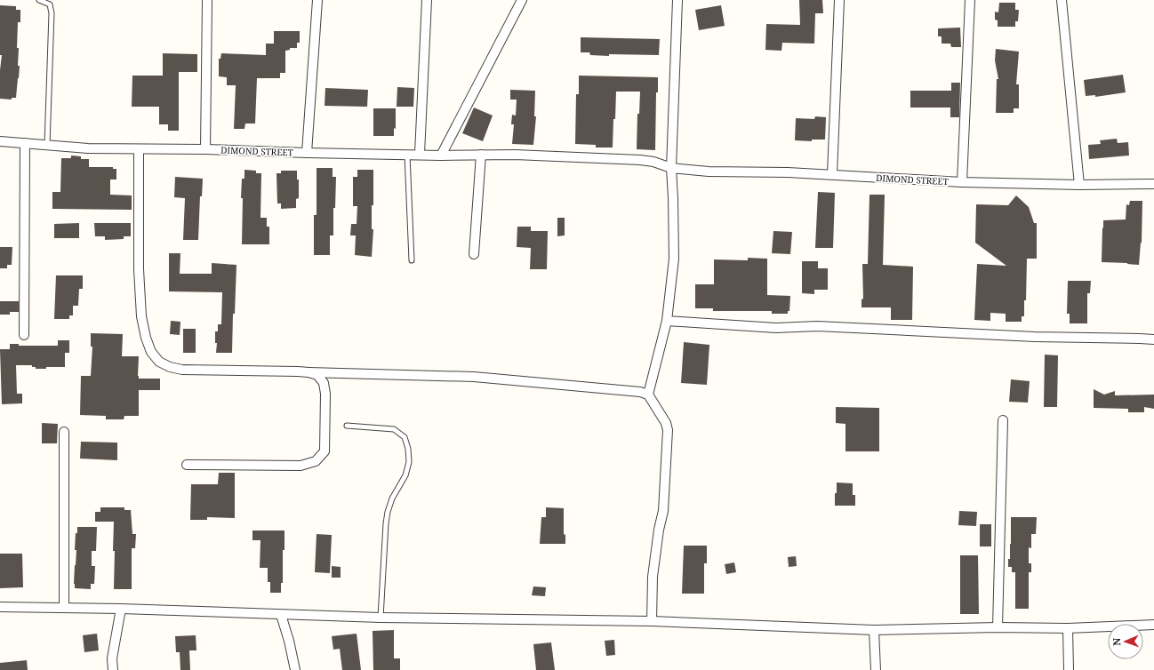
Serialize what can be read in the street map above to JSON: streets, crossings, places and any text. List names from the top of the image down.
{
  "streets": {
    "street": ["DIMOND STREET"]
  },
  "north": "left"
}
